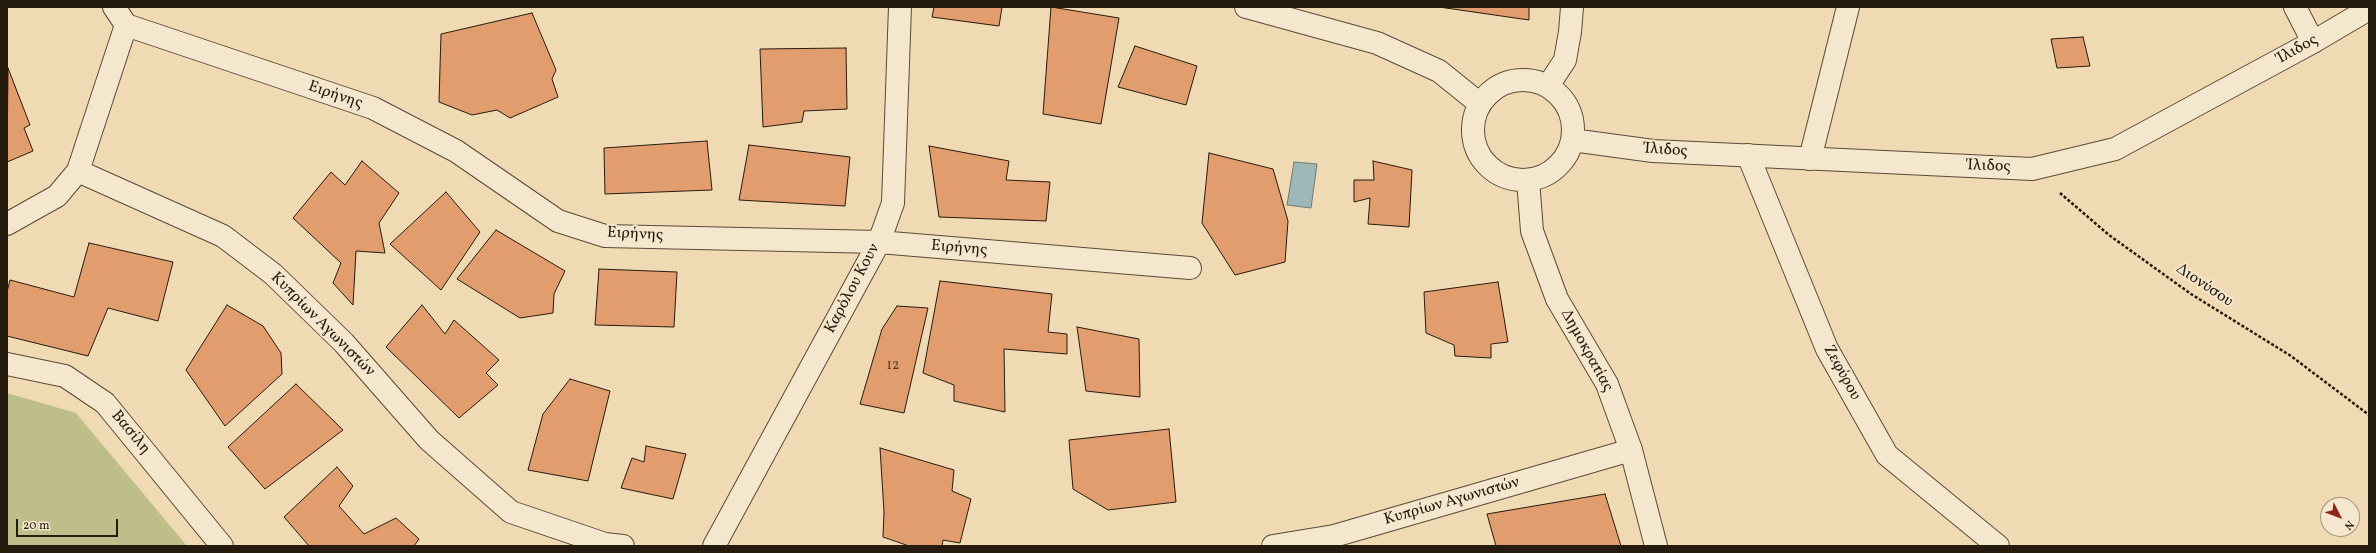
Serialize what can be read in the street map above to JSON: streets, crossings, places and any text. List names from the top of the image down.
{
  "streets": {
    "street": [
      "Ίλιδος",
      "Ειρήνης",
      "Καρόλου Κουν",
      "Κυπρίων Αγωνιστών",
      "Δημοκρατίας",
      "Ζεφύρου",
      "Βασίλη"
    ],
    "path": ["Διονύσου"]
  },
  "crossings": [
    ["Ίλιδος", "Διονύσου"],
    ["Ίλιδος", "Δημοκρατίας"],
    ["Ίλιδος", "Ζεφύρου"],
    ["Ειρήνης", "Καρόλου Κουν"],
    ["Κυπρίων Αγωνιστών", "Δημοκρατίας"]
  ],
  "house_numbers": ["12"],
  "scale_bar": "20 m",
  "north": "bottom right"
}
